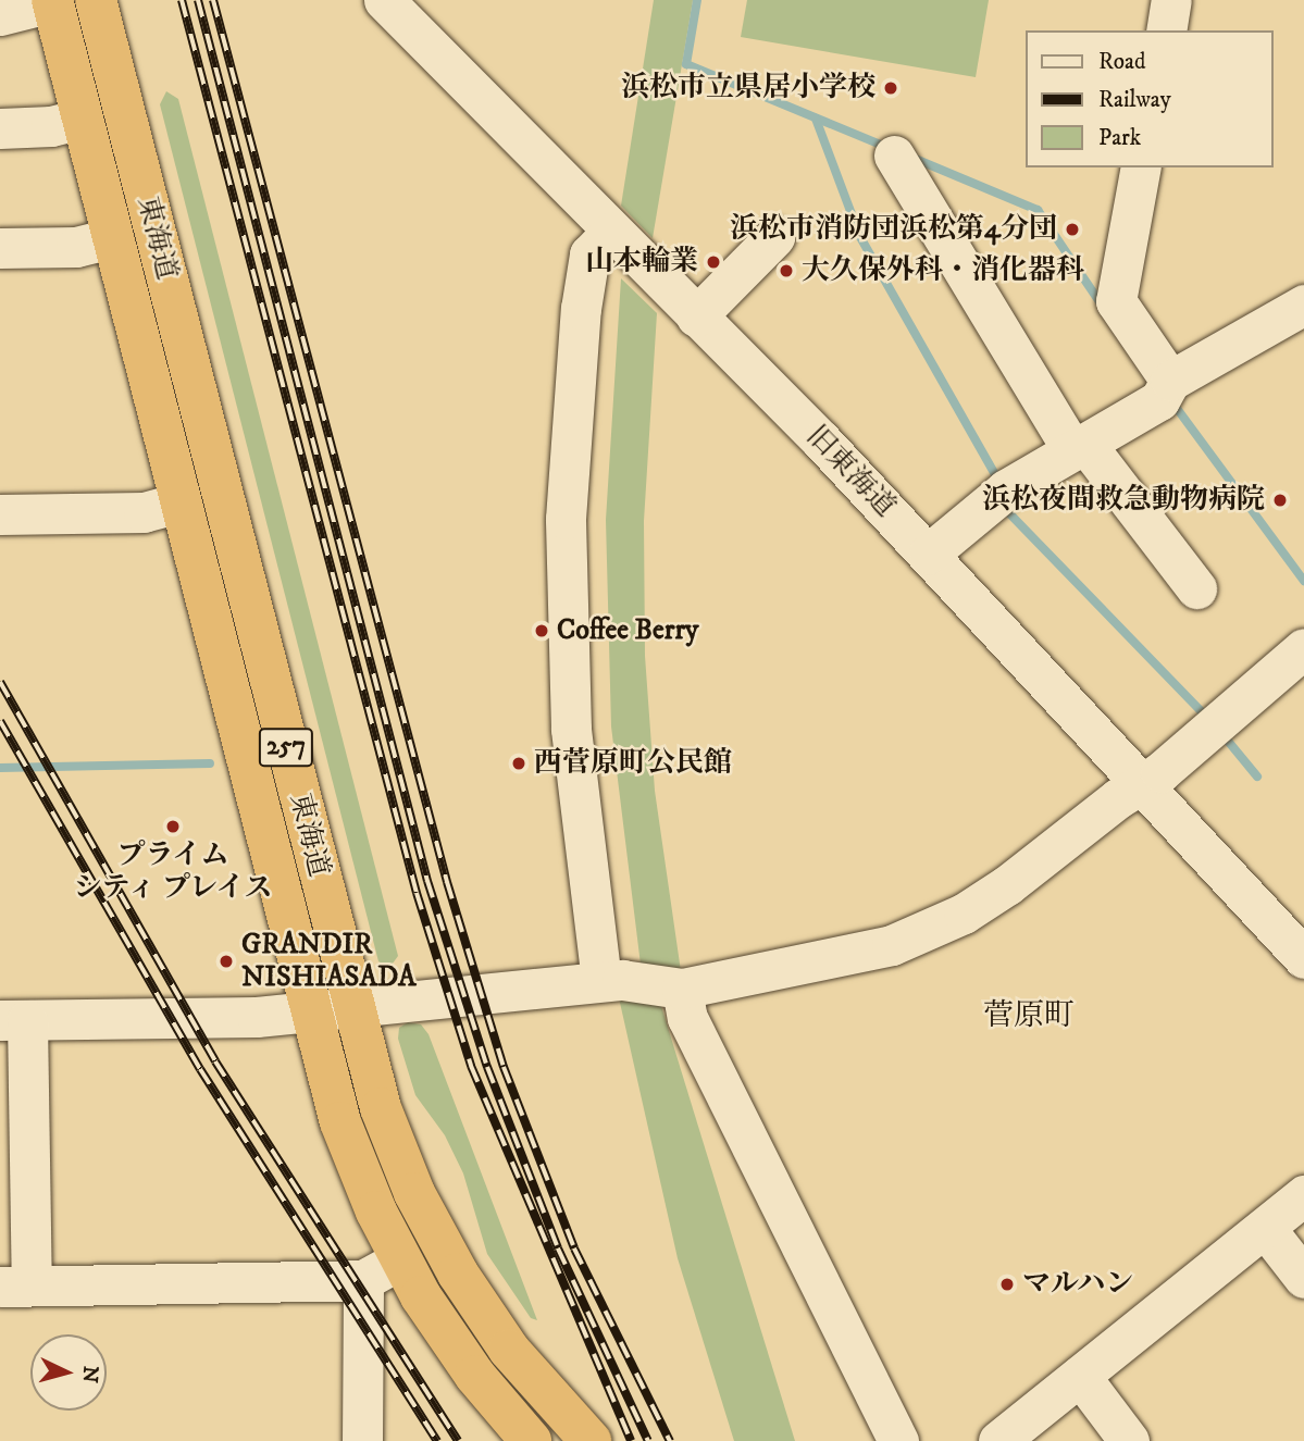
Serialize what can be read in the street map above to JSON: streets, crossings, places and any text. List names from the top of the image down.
{
  "streets": {
    "highway": ["東海道", "257"],
    "street": ["旧東海道"]
  },
  "districts": ["菅原町"],
  "places": [
    "浜松市立県居小学校",
    "浜松市消防団浜松第4分団",
    "山本輪業",
    "大久保外科・消化器科",
    "浜松夜間救急動物病院",
    "Coffee Berry",
    "西菅原町公民館",
    "プライム シティ プレイス",
    "GRANDIR NISHIASADA",
    "マルハン"
  ],
  "legend": ["Road", "Railway", "Park"],
  "north": "right"
}
